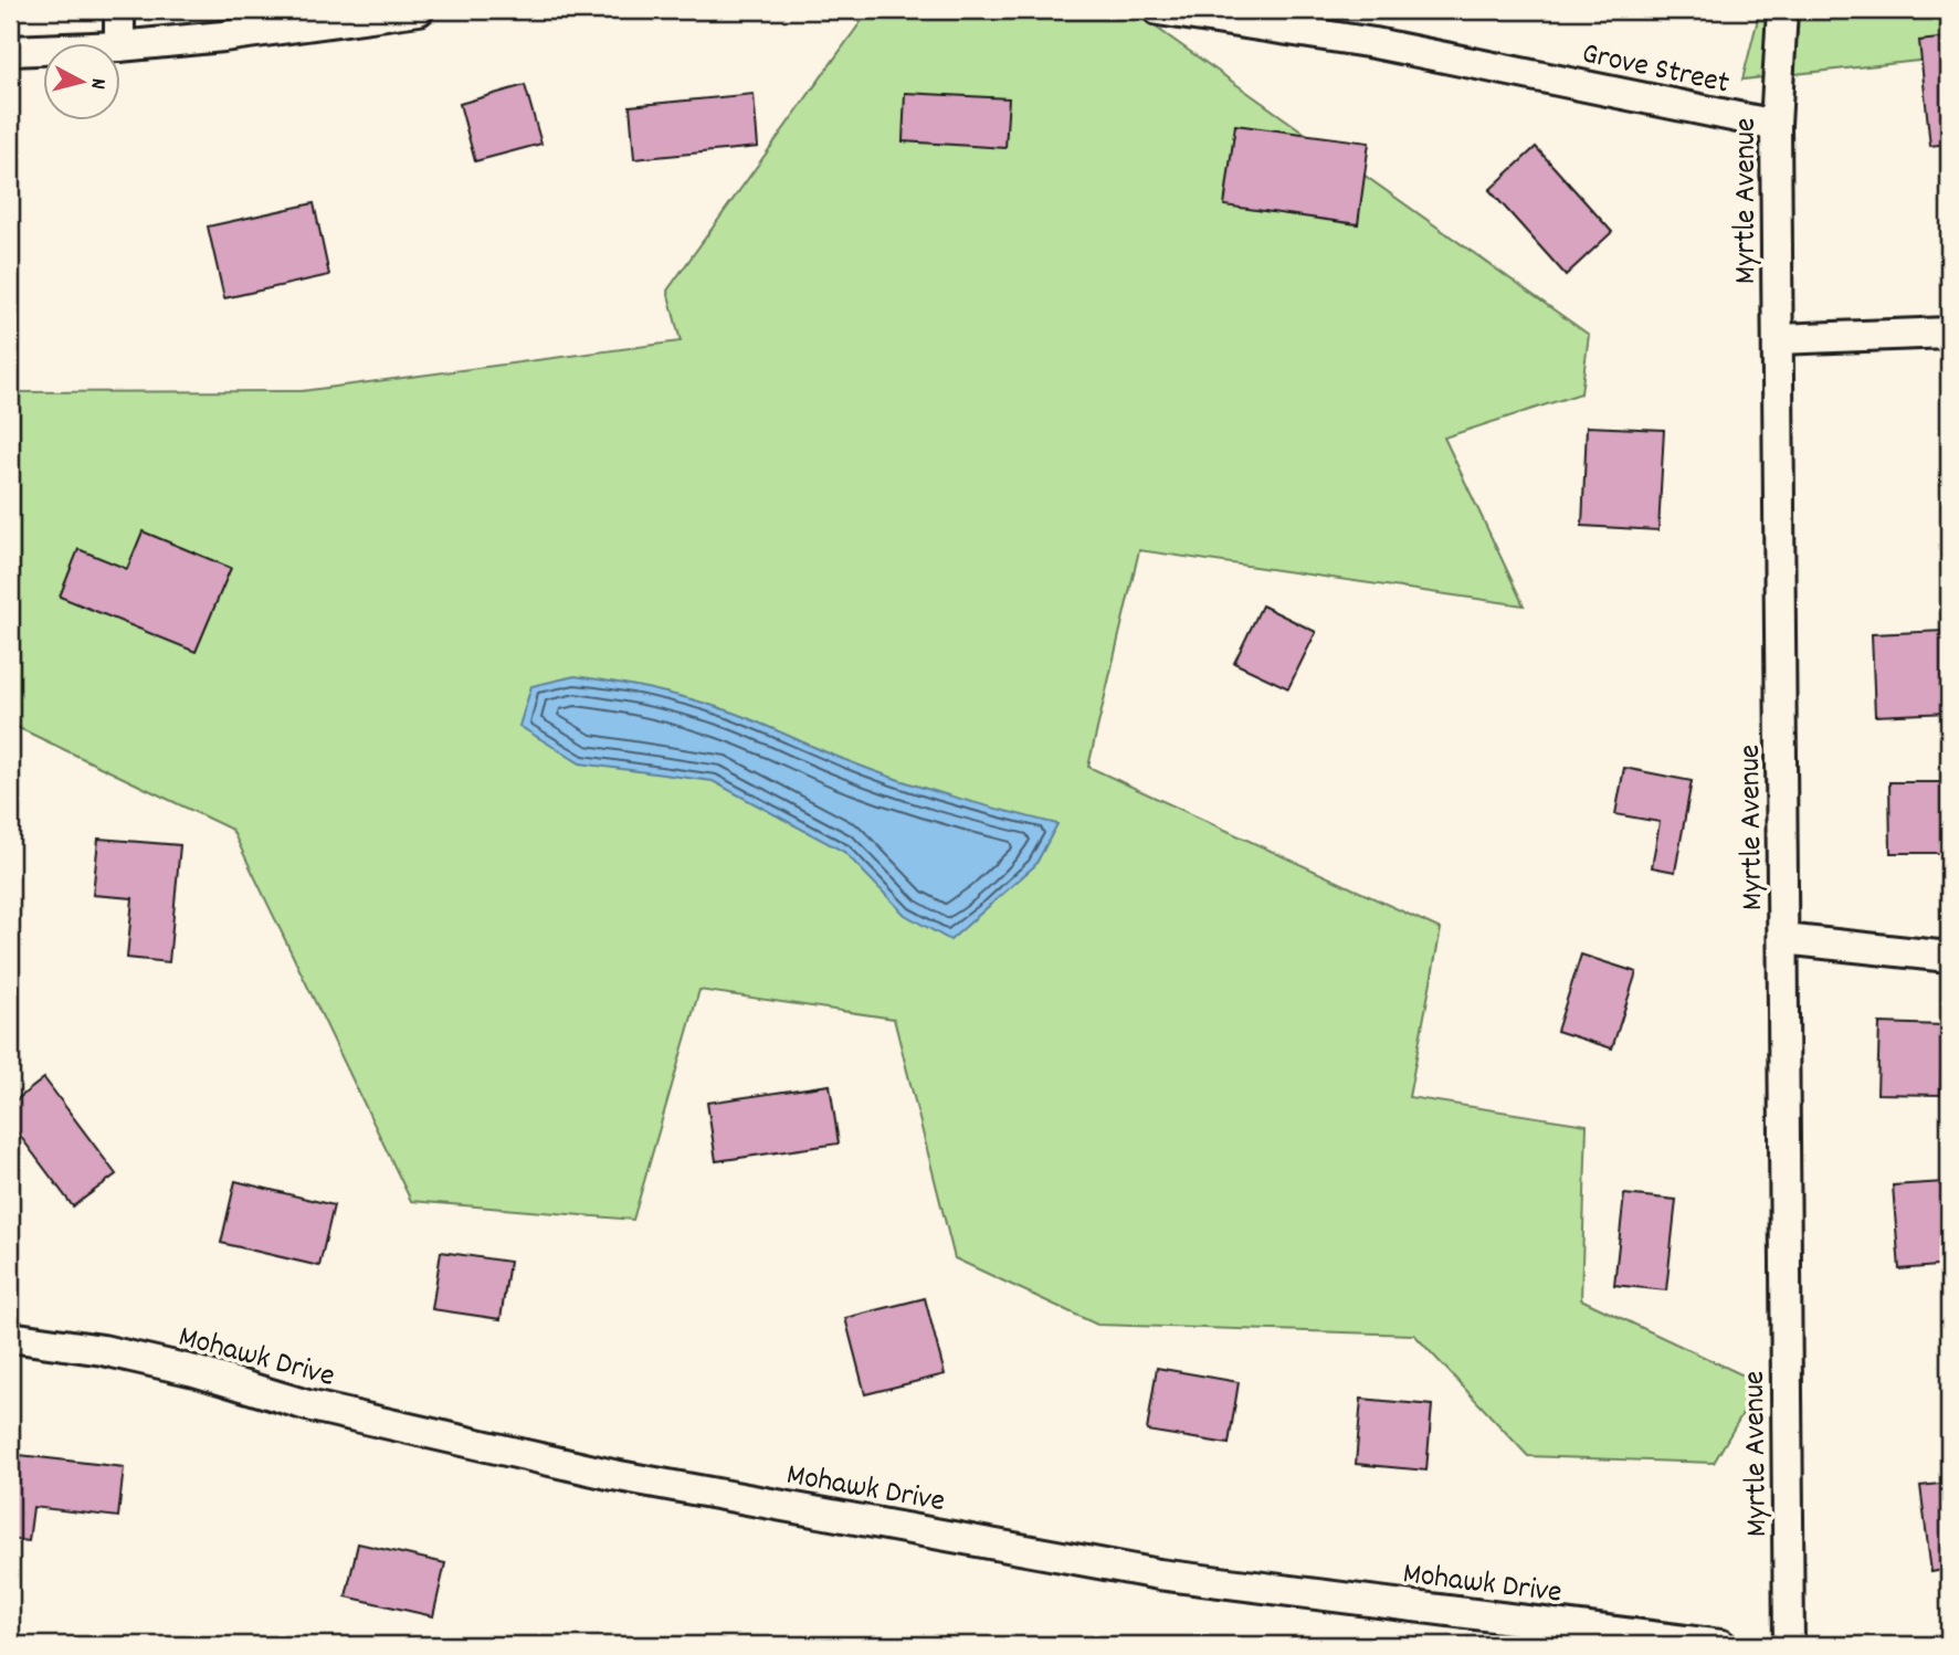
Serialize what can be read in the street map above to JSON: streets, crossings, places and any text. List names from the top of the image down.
{
  "streets": {
    "street": ["Grove Street", "Myrtle Avenue", "Mohawk Drive"]
  },
  "crossings": [
    ["Grove Street", "Myrtle Avenue"]
  ],
  "north": "right"
}
